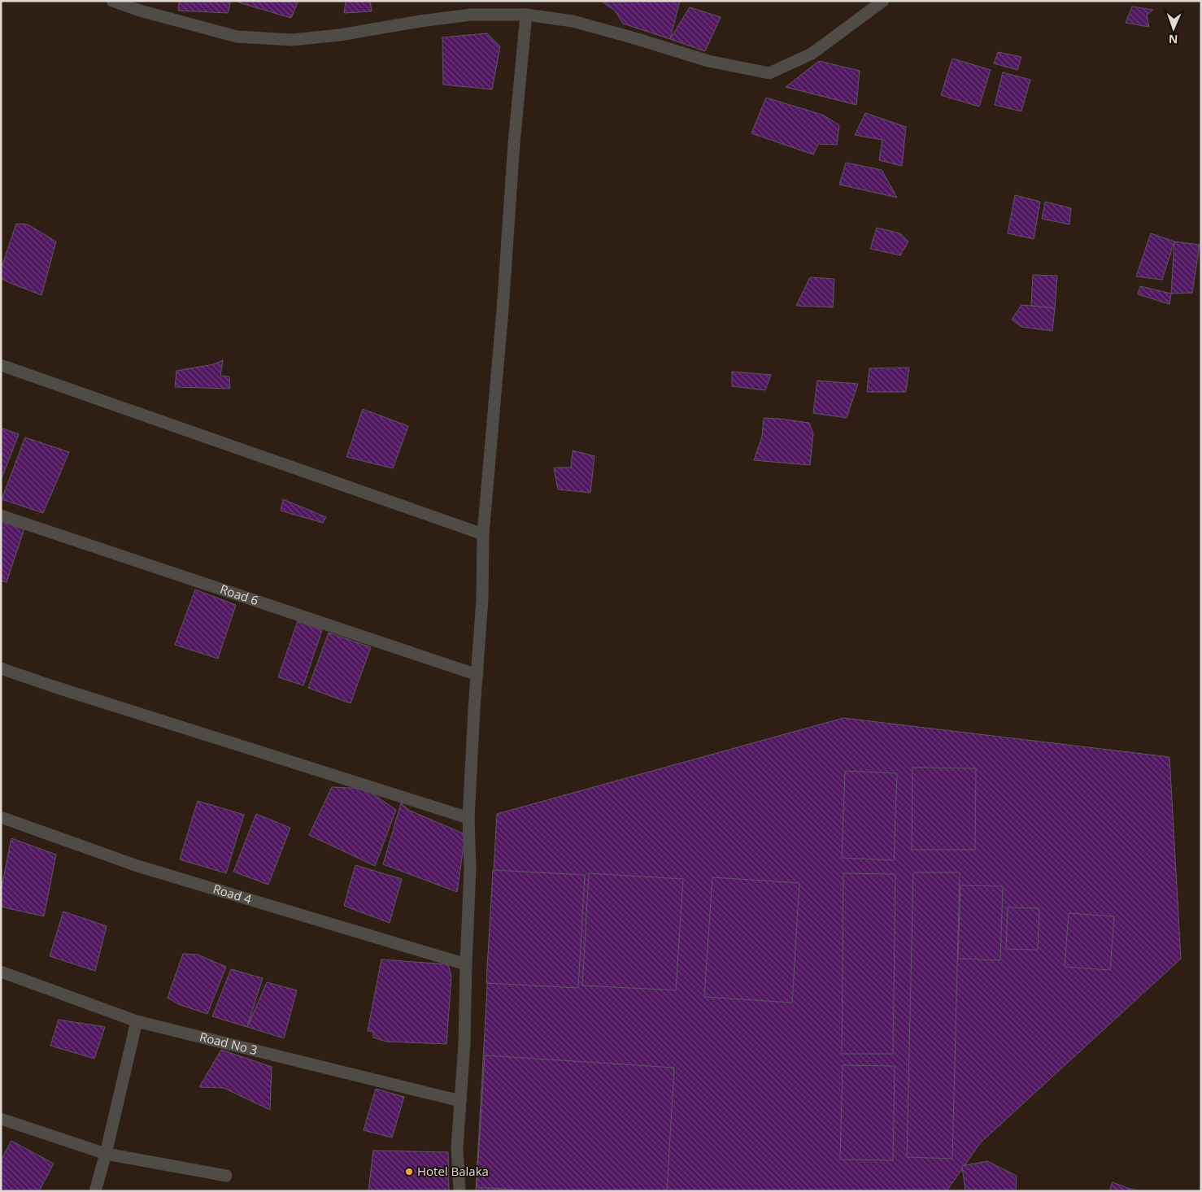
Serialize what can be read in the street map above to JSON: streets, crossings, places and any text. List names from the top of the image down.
{
  "streets": {
    "street": ["Road 6", "Road 4", "Road No 3"]
  },
  "places": ["Hotel Balaka"],
  "north": "bottom"
}
